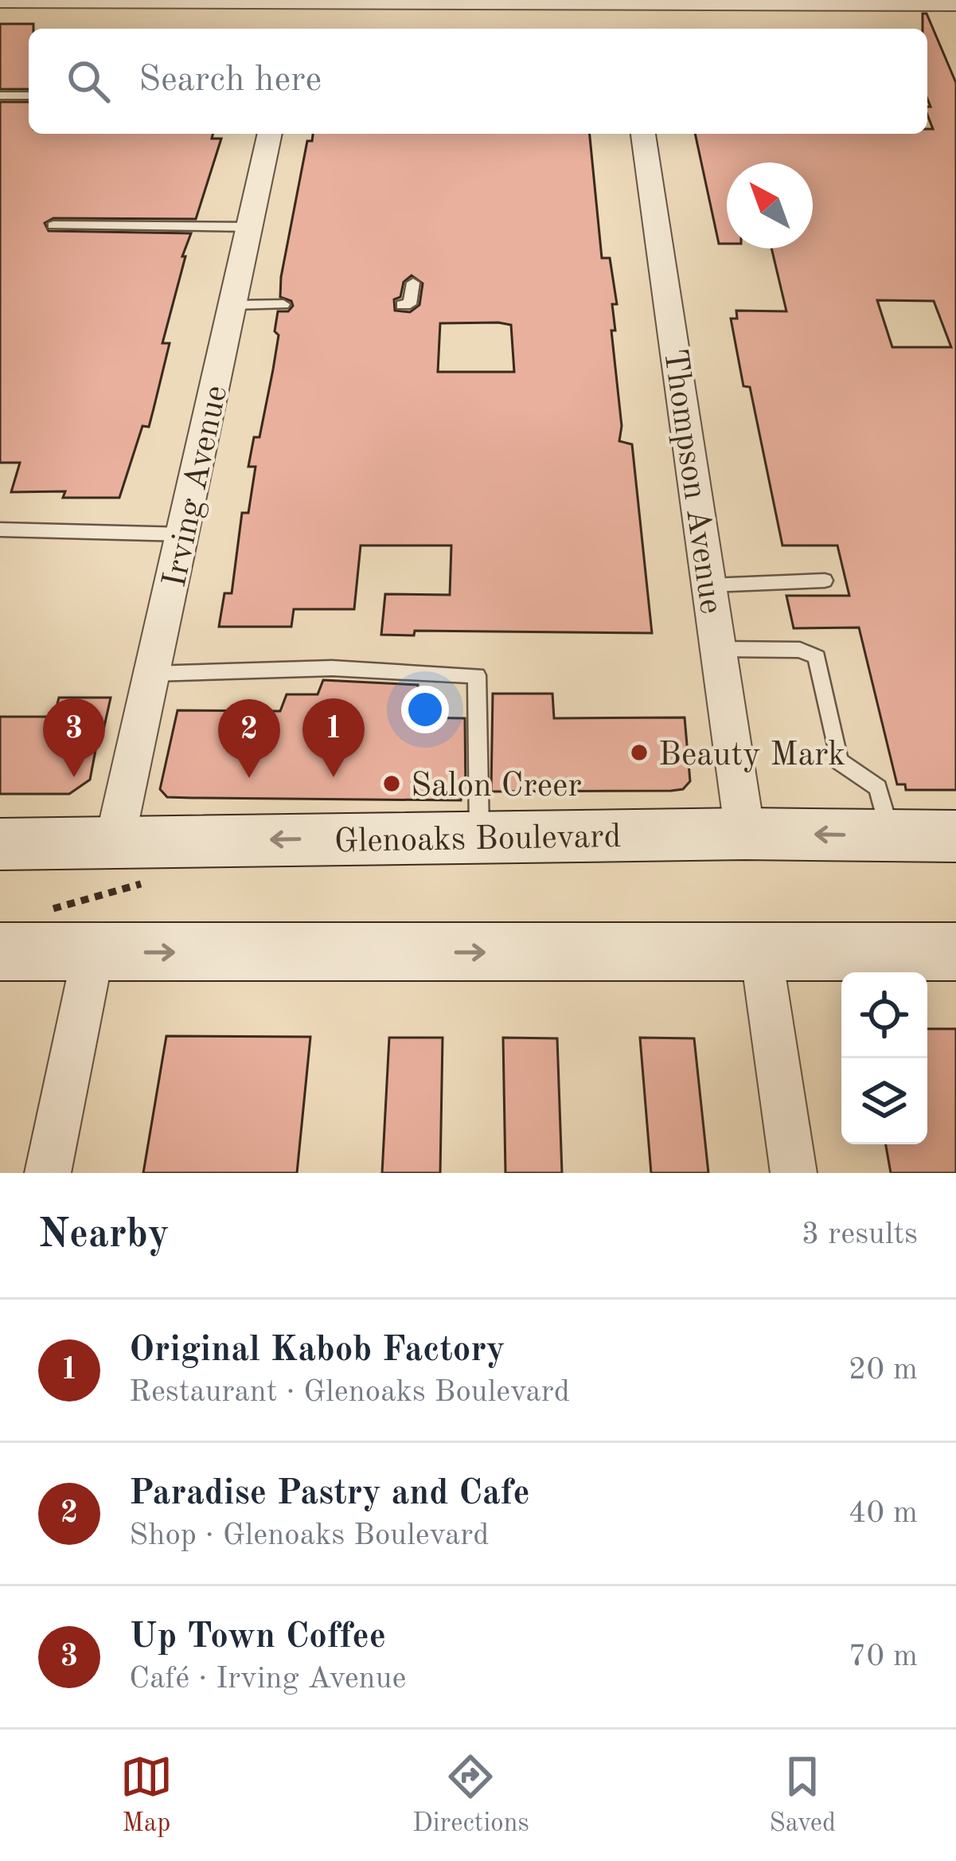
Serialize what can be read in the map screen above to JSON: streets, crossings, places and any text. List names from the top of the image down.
{
  "streets": {
    "main road": ["Glenoaks Boulevard"],
    "street": ["Thompson Avenue", "Irving Avenue"]
  },
  "crossings": [
    ["Thompson Avenue", "Glenoaks Boulevard"],
    ["Irving Avenue", "Glenoaks Boulevard"]
  ],
  "places": ["Beauty Mark", "Salon Creer"],
  "north": "top left",
  "page": {
    "search": "Search here",
    "pins": ["1", "3", "2"],
    "heading": ["Nearby", "3 results"],
    "list": [
      {
        "mark": "1",
        "name": "Original Kabob Factory",
        "note": "Restaurant · Glenoaks Boulevard",
        "value": "20 m"
      },
      {
        "mark": "2",
        "name": "Paradise Pastry and Cafe",
        "note": "Shop · Glenoaks Boulevard",
        "value": "40 m"
      },
      {
        "mark": "3",
        "name": "Up Town Coffee",
        "note": "Café · Irving Avenue",
        "value": "70 m"
      }
    ],
    "nav": ["Map", "Directions", "Saved"]
  }
}
